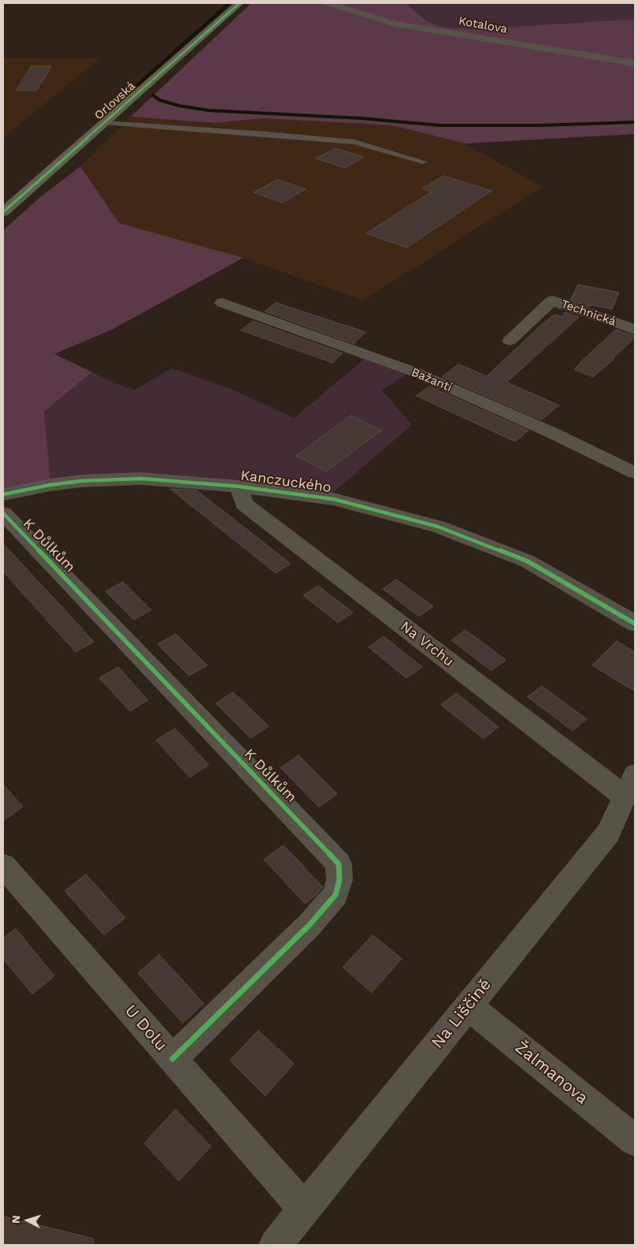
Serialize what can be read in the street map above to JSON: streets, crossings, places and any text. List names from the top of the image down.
{
  "streets": {
    "main road": ["Orlovská"],
    "street": [
      "Kotalova",
      "Technická",
      "Bažantí",
      "Kanczuckého",
      "K Důlkům",
      "Na Vrchu",
      "Na Liščině",
      "U Dolu",
      "Žalmanova"
    ]
  },
  "crossings": [
    ["Kanczuckého", "Na Vrchu"],
    ["K Důlkům", "U Dolu"],
    ["Na Vrchu", "Na Liščině"],
    ["Na Liščině", "U Dolu"],
    ["Na Liščině", "Žalmanova"]
  ],
  "north": "left"
}
